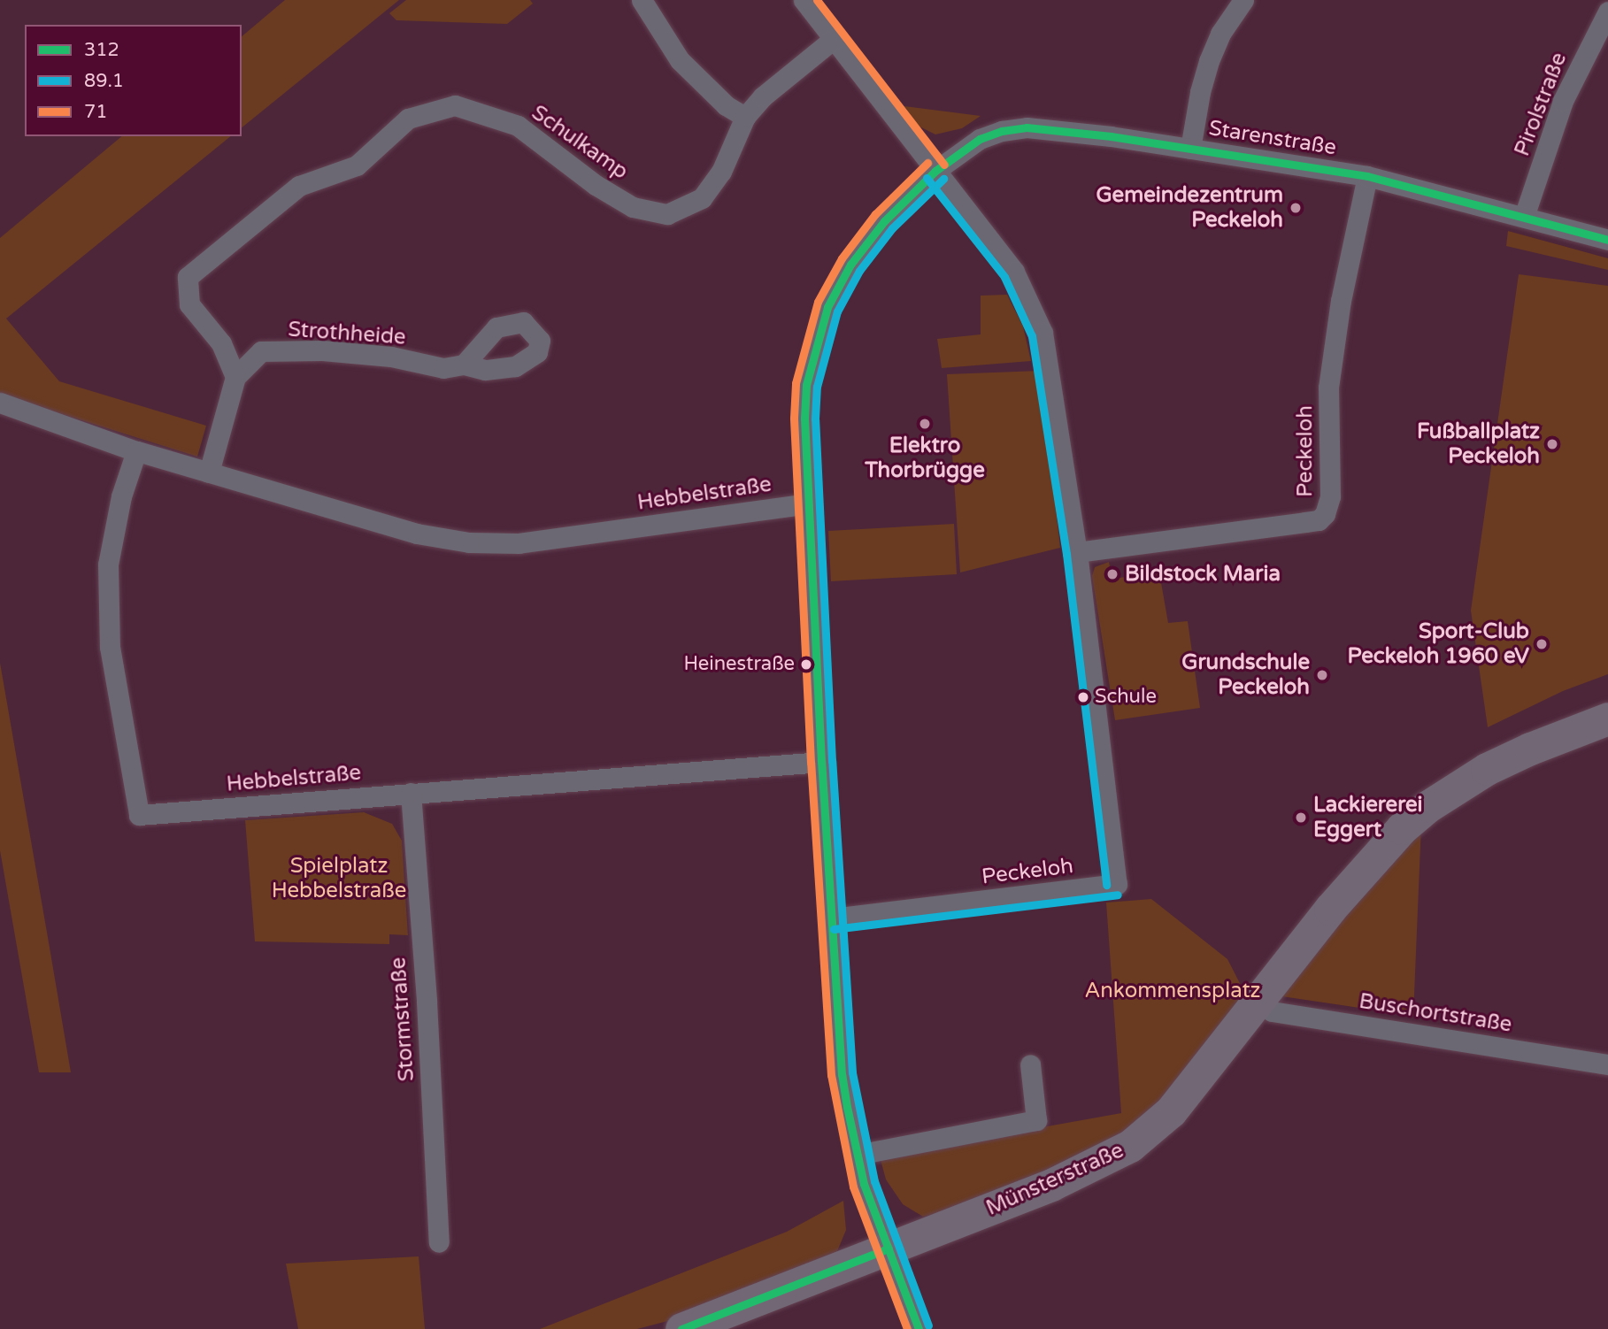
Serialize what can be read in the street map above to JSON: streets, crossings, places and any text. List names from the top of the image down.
{
  "streets": {
    "main road": ["Münsterstraße"],
    "street": [
      "Pirolstraße",
      "Starenstraße",
      "Schulkamp",
      "Strothheide",
      "Peckeloh",
      "Hebbelstraße",
      "Buschortstraße",
      "Stormstraße"
    ]
  },
  "crossings": [
    ["Pirolstraße", "Starenstraße"],
    ["Starenstraße", "Peckeloh"],
    ["Schulkamp", "Strothheide"],
    ["Schulkamp", "Peckeloh"],
    ["Hebbelstraße", "Stormstraße"],
    ["Buschortstraße", "Münsterstraße"]
  ],
  "parks": ["Spielplatz Hebbelstraße", "Ankommensplatz"],
  "places": [
    "Gemeindezentrum Peckeloh",
    "Elektro Thorbrügge",
    "Fußballplatz Peckeloh",
    "Bildstock Maria",
    "Sport-Club Peckeloh 1960 eV",
    "Heinestraße",
    "Grundschule Peckeloh",
    "Schule",
    "Lackiererei Eggert"
  ],
  "lines": ["transit line 71", "transit line 312", "transit line 89.1"],
  "legend": ["312", "89.1", "71"]
}
